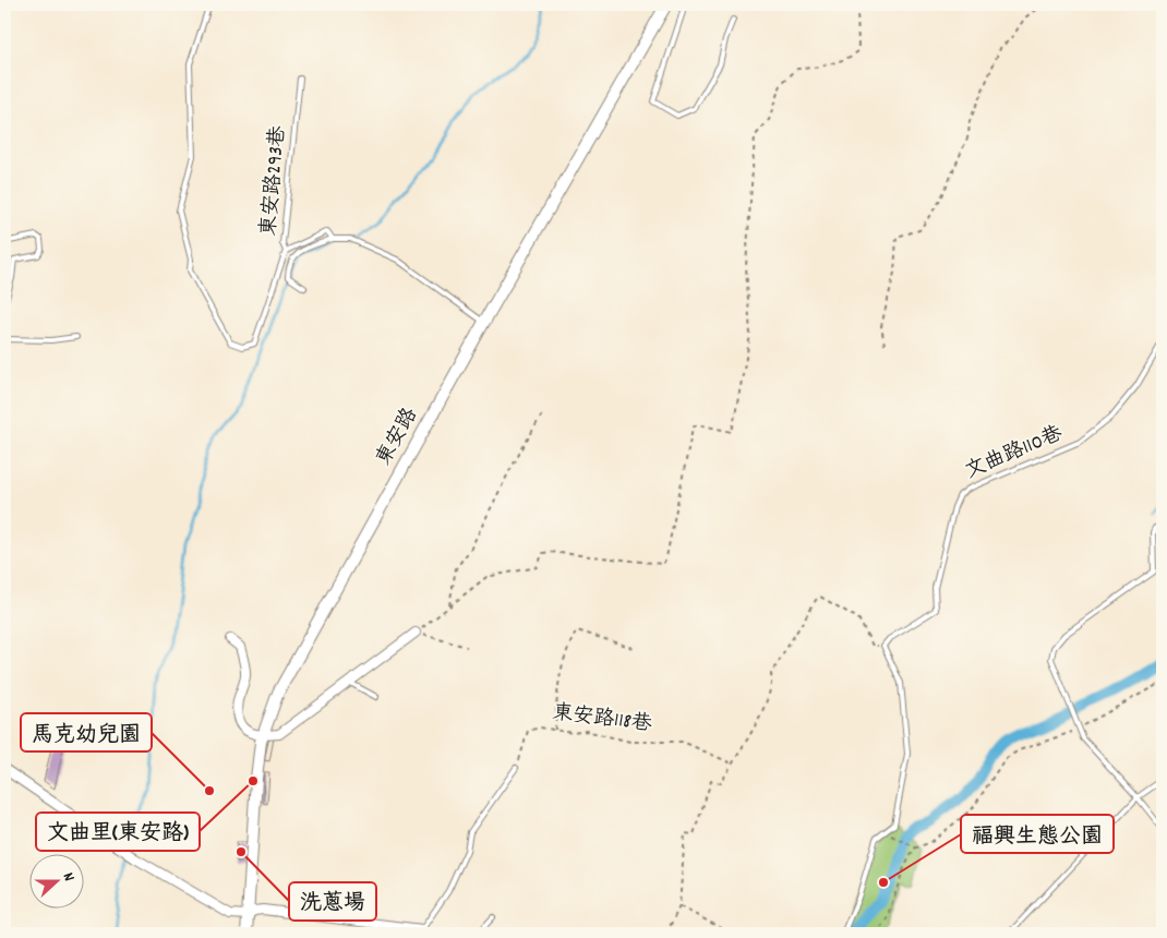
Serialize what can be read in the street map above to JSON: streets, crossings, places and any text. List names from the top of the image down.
{
  "streets": {
    "street": ["東安路"],
    "lane": ["東安路293巷", "文曲路110巷"],
    "path": ["東安路118巷"]
  },
  "crossings": [
    ["東安路293巷", "東安路"]
  ],
  "places": [
    "文曲里(東安路)",
    "馬克幼兒園",
    "洗蔥場",
    "福興生態公園"
  ],
  "north": "right"
}
